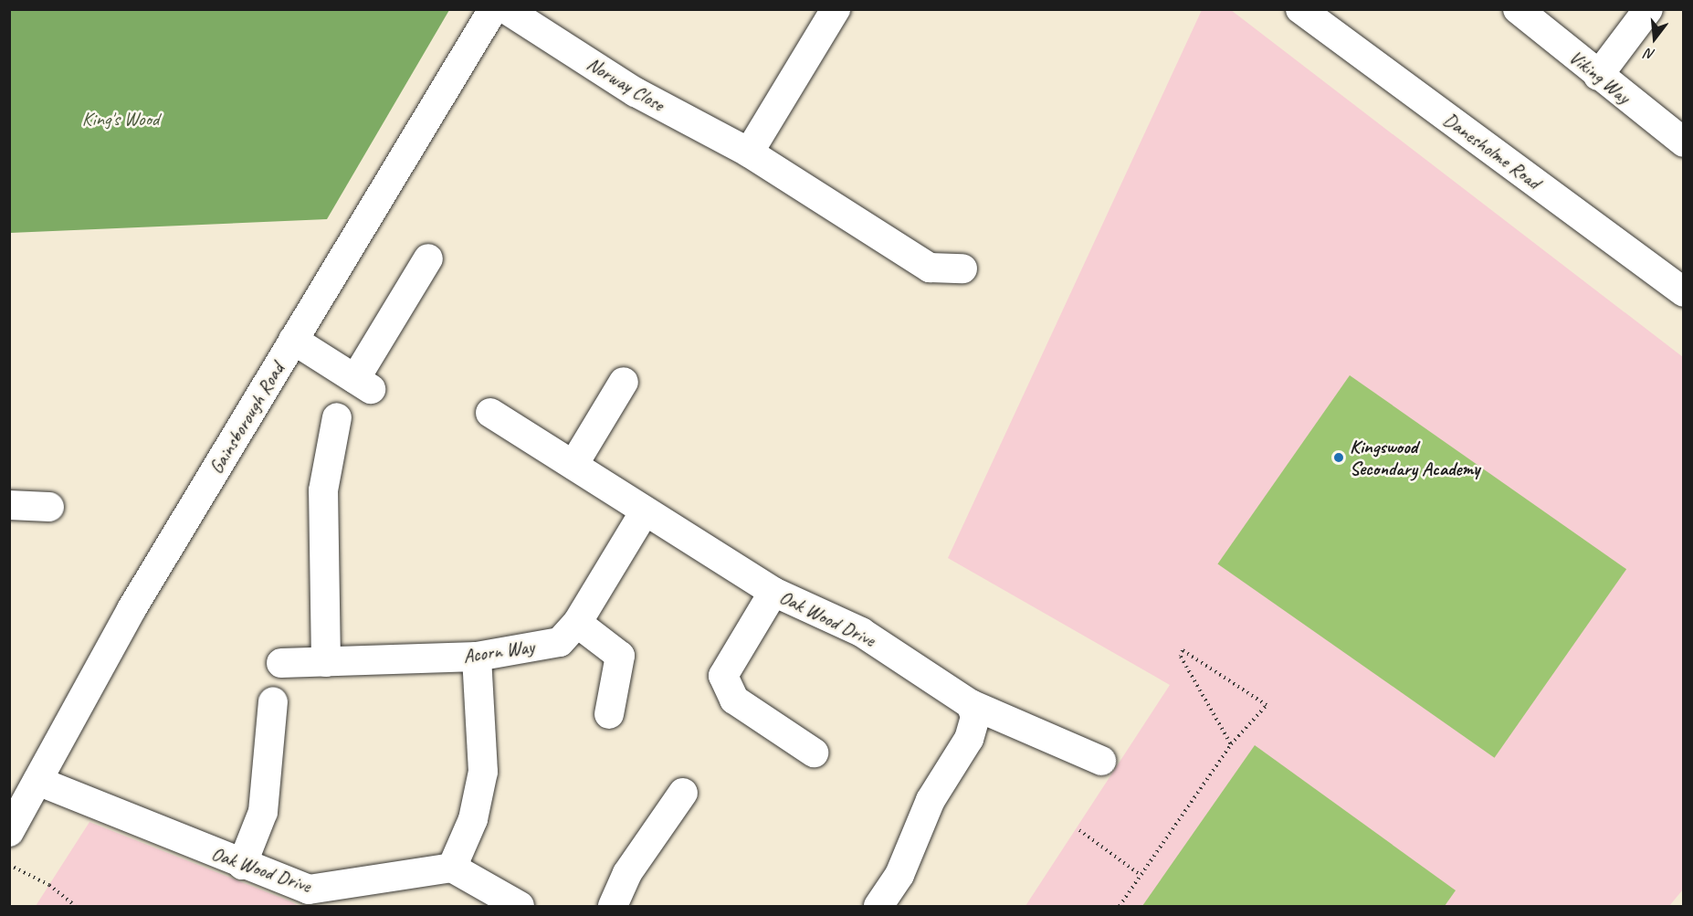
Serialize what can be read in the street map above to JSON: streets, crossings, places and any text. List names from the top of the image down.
{
  "streets": {
    "street": [
      "Viking Way",
      "Norway Close",
      "Danesholme Road",
      "Gainsborough Road",
      "Oak Wood Drive",
      "Acorn Way"
    ]
  },
  "crossings": [
    ["Gainsborough Road", "Oak Wood Drive"],
    ["Oak Wood Drive", "Acorn Way"]
  ],
  "parks": ["King's Wood"],
  "places": ["Kingswood Secondary Academy"],
  "north": "bottom"
}
